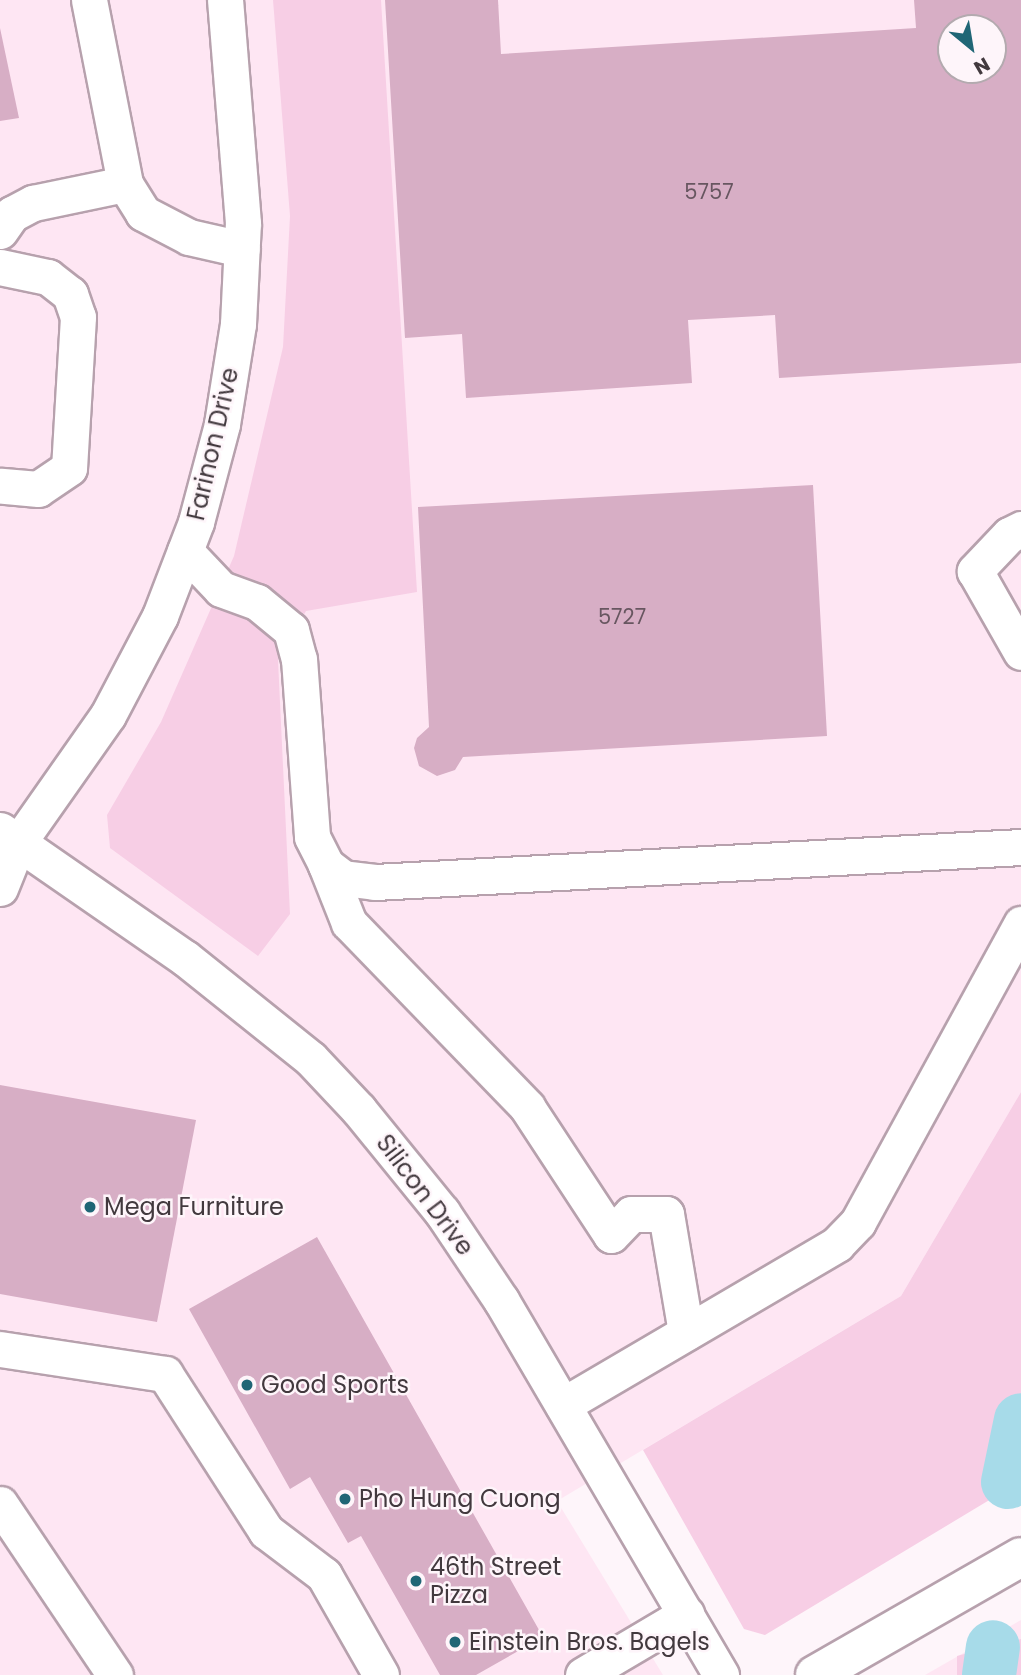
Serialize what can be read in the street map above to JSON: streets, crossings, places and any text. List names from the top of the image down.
{
  "streets": {
    "street": ["Farinon Drive", "Silicon Drive"]
  },
  "crossings": [
    ["Farinon Drive", "Silicon Drive"]
  ],
  "places": [
    "Mega Furniture",
    "Good Sports",
    "Pho Hung Cuong",
    "46th Street Pizza",
    "Einstein Bros. Bagels"
  ],
  "house_numbers": ["5757", "5727"],
  "north": "bottom right"
}
